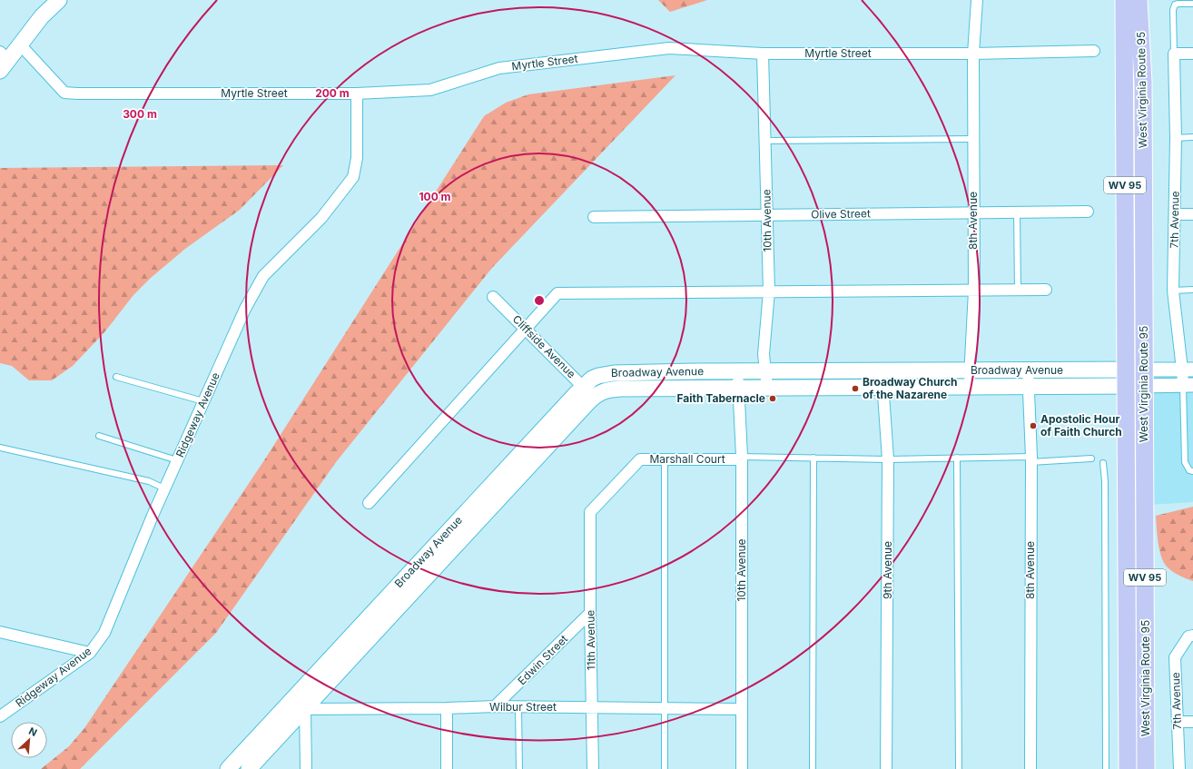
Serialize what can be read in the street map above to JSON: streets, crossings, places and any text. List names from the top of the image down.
{
  "streets": {
    "main road": ["West Virginia Route 95", "WV 95", "Broadway Avenue"],
    "street": [
      "Myrtle Street",
      "Olive Street",
      "7th Avenue",
      "10th Avenue",
      "8th Avenue",
      "Cliffside Avenue",
      "Ridgeway Avenue",
      "Marshall Court",
      "9th Avenue",
      "11th Avenue",
      "Edwin Street",
      "Wilbur Street"
    ]
  },
  "crossings": [
    ["Myrtle Street", "10th Avenue"],
    ["Myrtle Street", "8th Avenue"],
    ["Myrtle Street", "Ridgeway Avenue"],
    ["West Virginia Route 95", "Broadway Avenue"],
    ["Olive Street", "10th Avenue"],
    ["Olive Street", "8th Avenue"],
    ["7th Avenue", "Broadway Avenue"],
    ["10th Avenue", "Broadway Avenue"],
    ["10th Avenue", "Marshall Court"],
    ["10th Avenue", "Wilbur Street"],
    ["8th Avenue", "Broadway Avenue"],
    ["Cliffside Avenue", "Broadway Avenue"],
    ["Broadway Avenue", "9th Avenue"],
    ["Broadway Avenue", "Wilbur Street"],
    ["Marshall Court", "11th Avenue"],
    ["11th Avenue", "Edwin Street"],
    ["11th Avenue", "Wilbur Street"],
    ["Edwin Street", "Wilbur Street"]
  ],
  "places": ["Broadway Church of the Nazarene", "Faith Tabernacle", "Apostolic Hour of Faith Church"],
  "north": "top right",
  "rings": ["200 m", "300 m", "100 m"]
}
